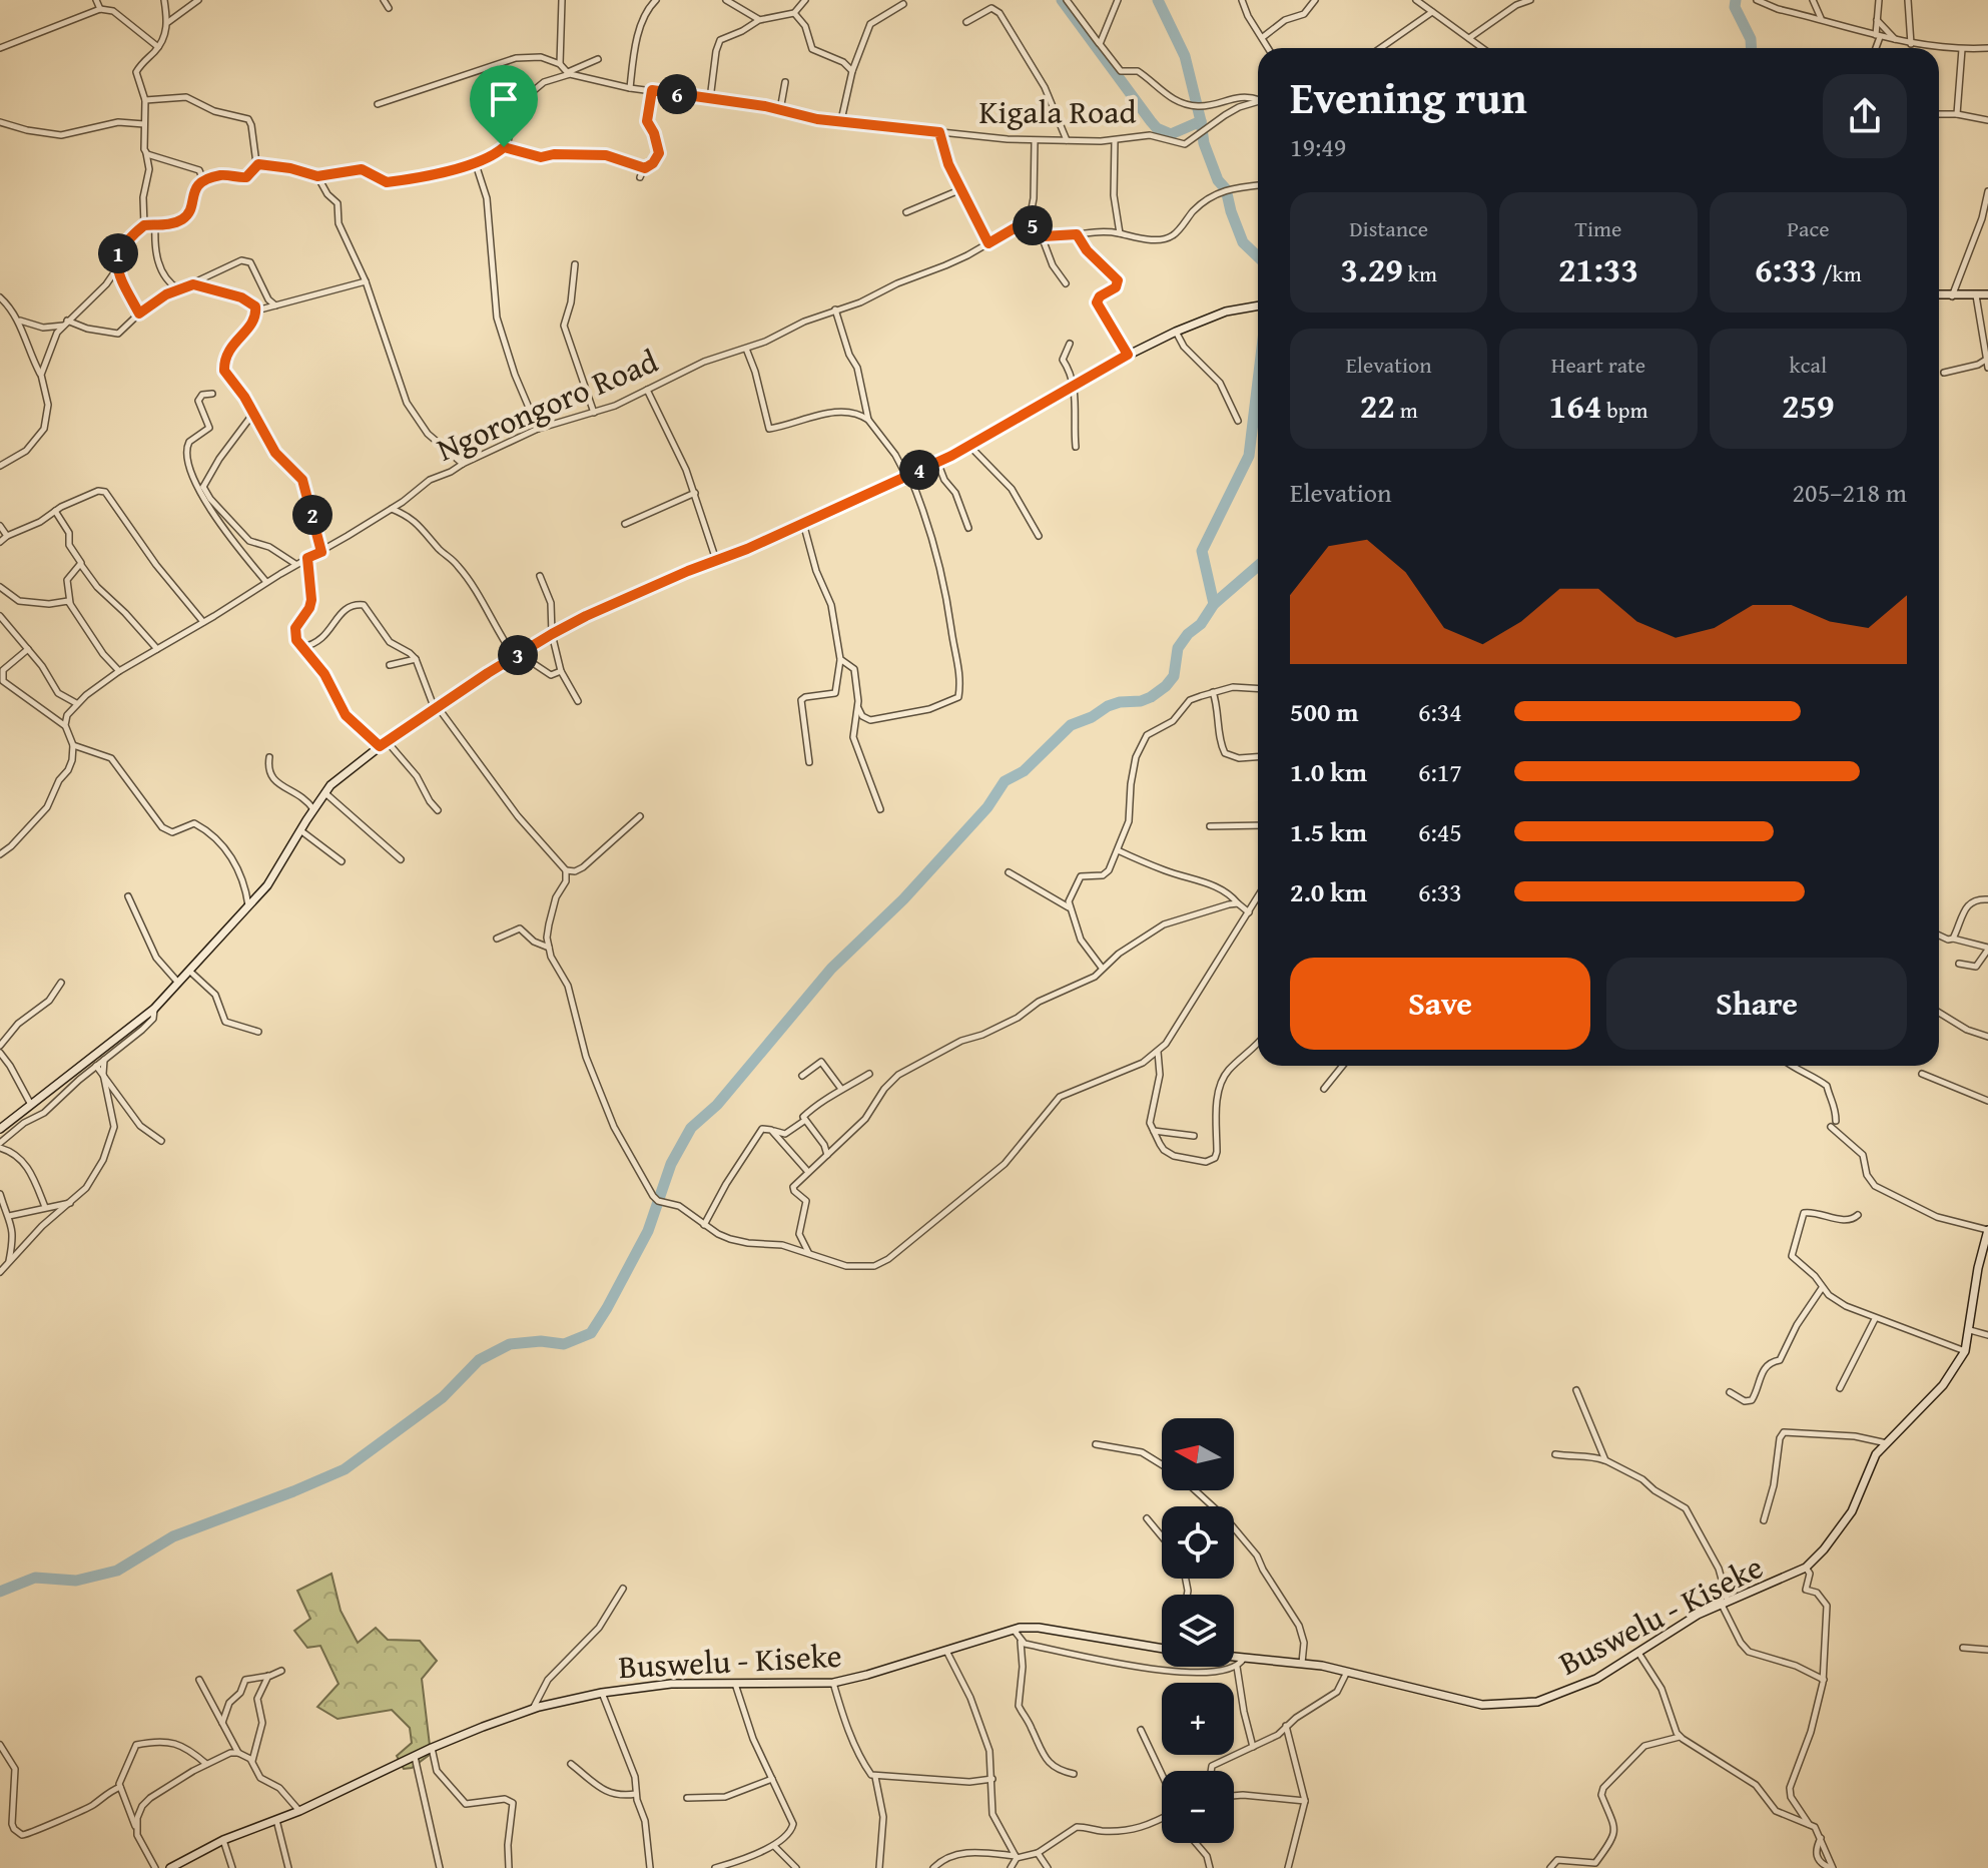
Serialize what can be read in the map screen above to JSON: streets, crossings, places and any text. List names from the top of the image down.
{
  "streets": {
    "main road": ["Buswelu - Kiseke"],
    "street": ["Kigala Road", "Ngorongoro Road"]
  },
  "north": "left",
  "page": {
    "heading": ["Evening run", "19:49"],
    "pins": [
      "6",
      "5",
      "1",
      "4",
      "2",
      "3"
    ],
    "stats": [
      ["Distance", "3.29 km"],
      ["Time", "21:33"],
      ["Pace", "6:33 /km"],
      ["Elevation", "22 m"],
      ["Heart rate", "164 bpm"],
      ["kcal", "259"]
    ],
    "chart": ["Elevation", "205–218 m"],
    "list": [
      {
        "name": "500 m",
        "note": "6:34"
      },
      {
        "name": "1.0 km",
        "note": "6:17"
      },
      {
        "name": "1.5 km",
        "note": "6:45"
      },
      {
        "name": "2.0 km",
        "note": "6:33"
      }
    ],
    "buttons": ["Save", "Share"],
    "map_buttons": ["+", "−"]
  }
}
